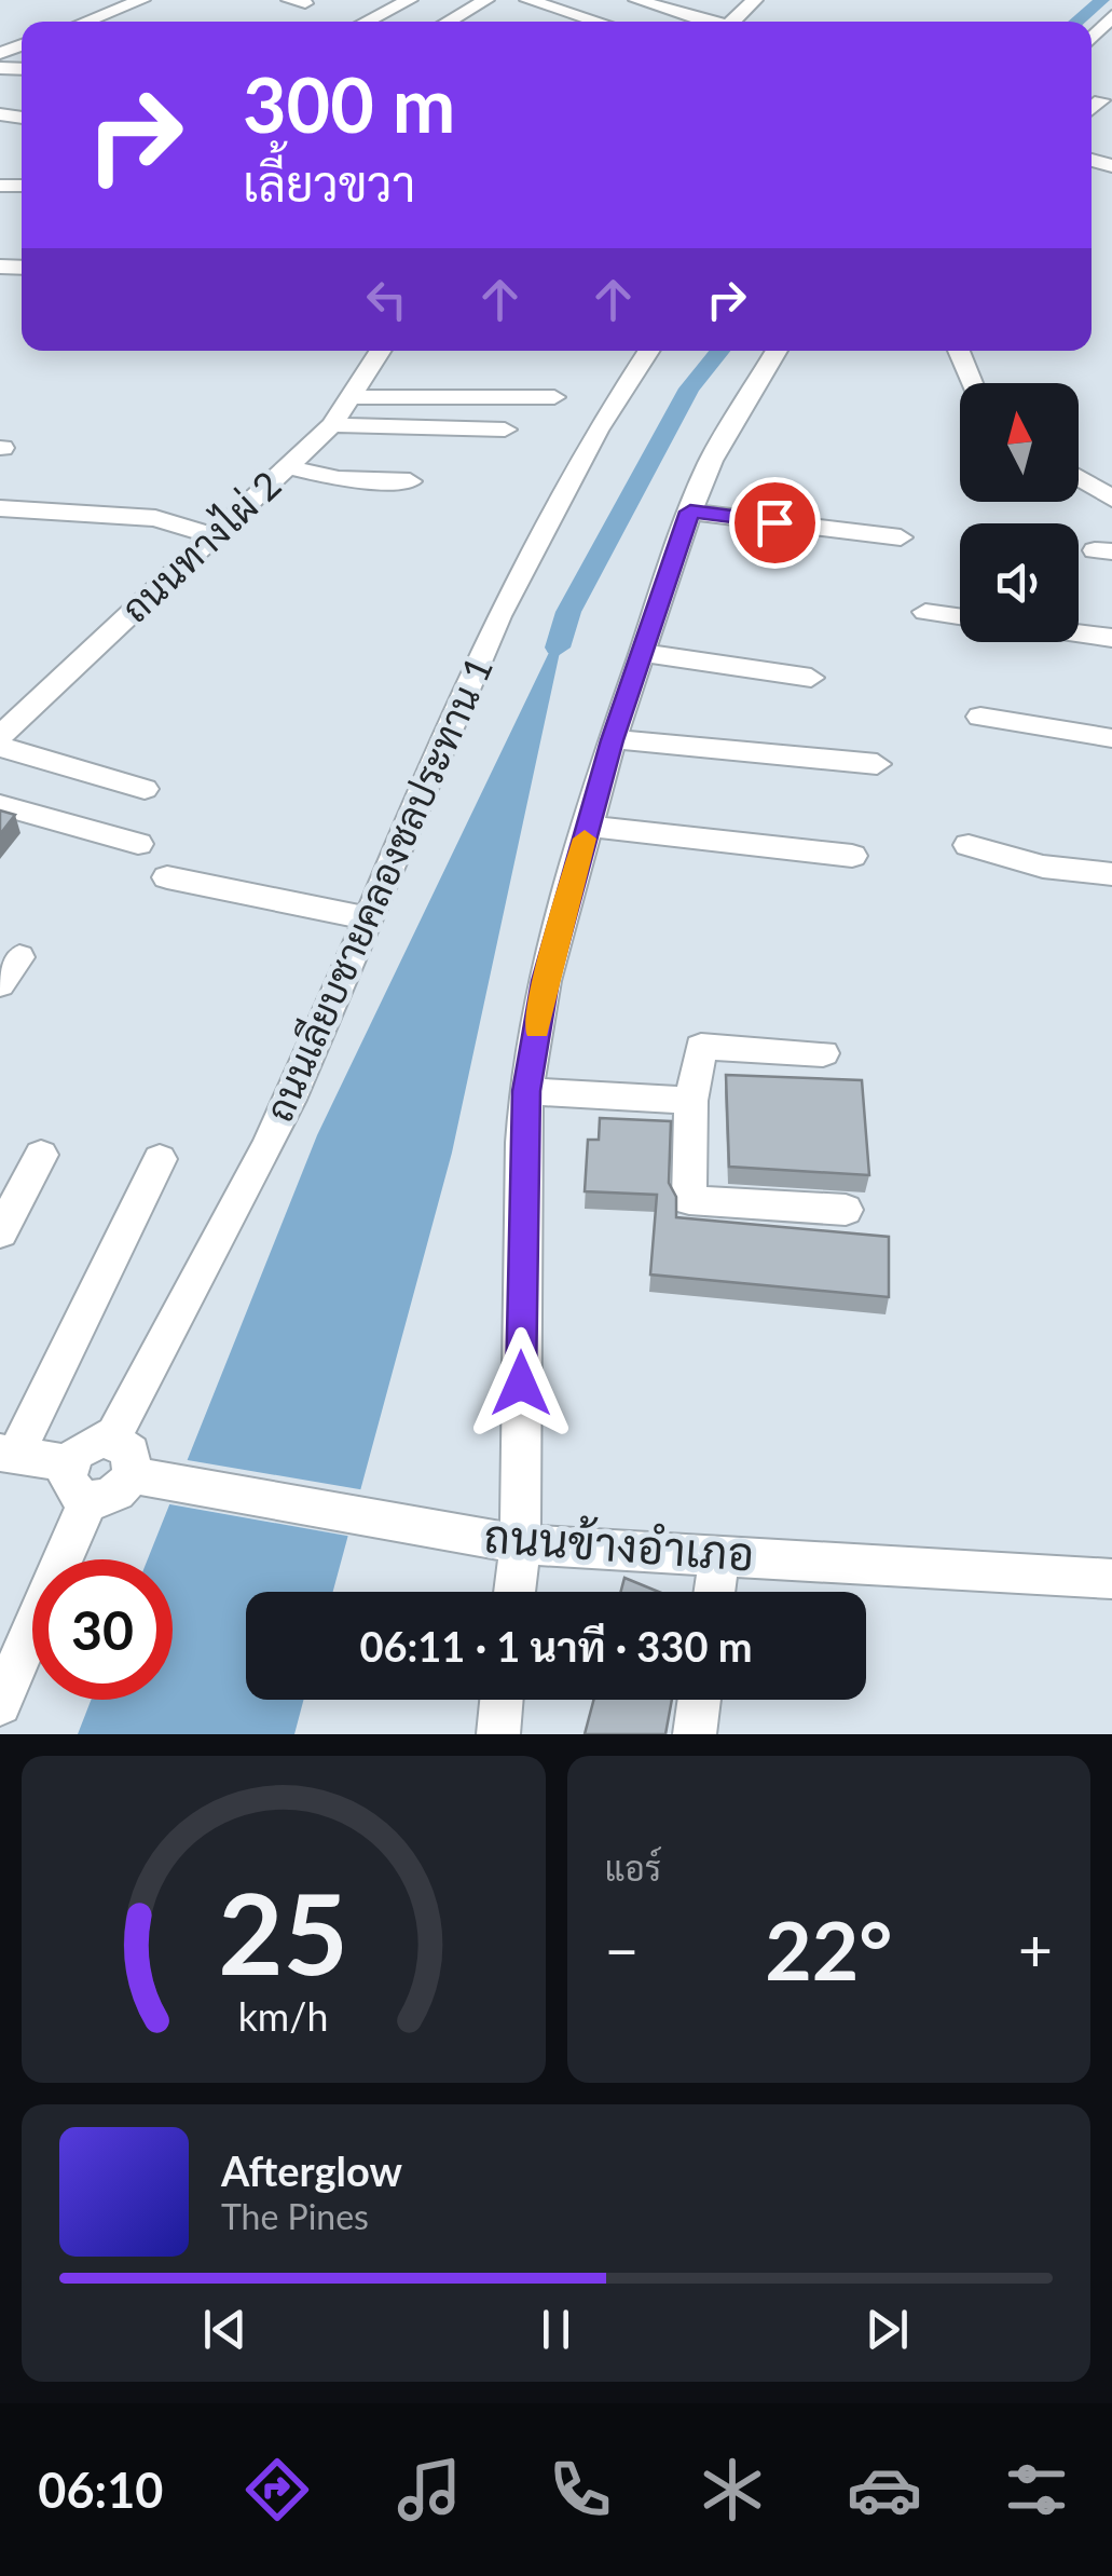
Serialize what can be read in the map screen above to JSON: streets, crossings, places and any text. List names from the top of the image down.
{
  "streets": {
    "street": ["ถนนทางไผ่ 2", "ถนนเลียบชายคลองชลประทาน 1", "ถนนข้างอำเภอ"]
  },
  "crossings": [
    ["ถนนเลียบชายคลองชลประทาน 1", "ถนนข้างอำเภอ"]
  ],
  "north": "top",
  "page": {
    "turn": ["300 m", "เลี้ยวขวา"],
    "limit": "30",
    "trip": "06:11 · 1 นาที · 330 m",
    "tile": "แอร์",
    "heat": ["−", "22°", "+"],
    "song": ["Afterglow", "The Pines"],
    "tabs": "06:10",
    "gauge": ["25", "km/h"]
  }
}
